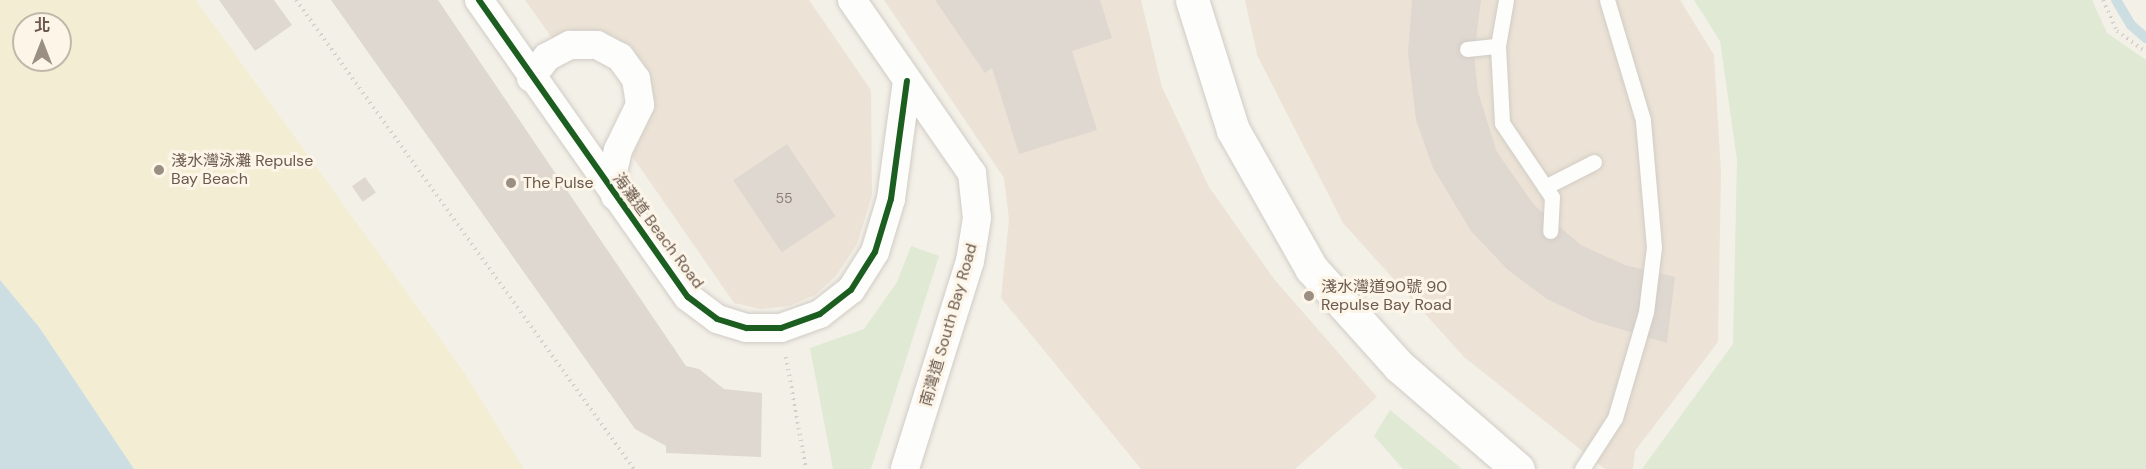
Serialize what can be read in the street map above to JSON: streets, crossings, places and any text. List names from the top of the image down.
{
  "streets": {
    "street": ["海灘道 Beach Road", "南灣道 South Bay Road"]
  },
  "crossings": [
    ["海灘道 Beach Road", "南灣道 South Bay Road"]
  ],
  "places": ["淺水灣泳灘 Repulse Bay Beach", "The Pulse", "淺水灣道90號 90 Repulse Bay Road"],
  "house_numbers": ["55"],
  "north": "top"
}
